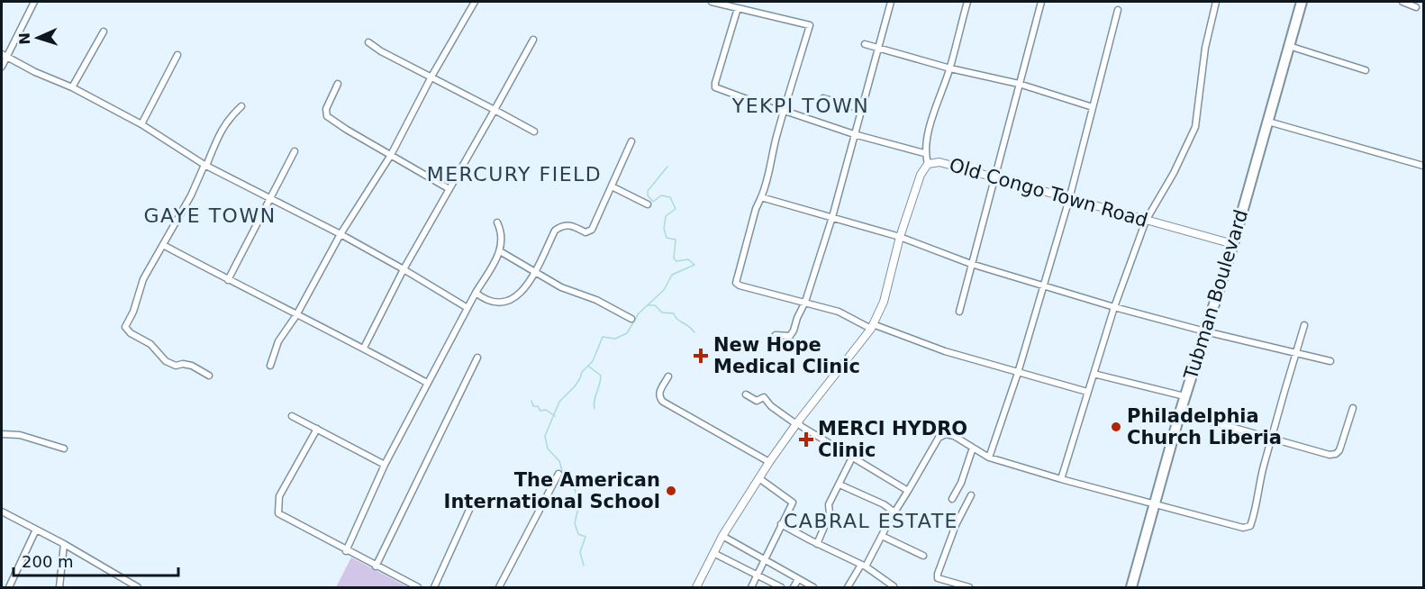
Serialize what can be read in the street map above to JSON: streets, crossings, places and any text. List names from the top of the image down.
{
  "streets": {
    "highway": ["Tubman Boulevard"],
    "street": ["Old Congo Town Road"]
  },
  "crossings": [
    ["Old Congo Town Road", "Tubman Boulevard"]
  ],
  "districts": [
    "YEKPI TOWN",
    "MERCURY FIELD",
    "GAYE TOWN",
    "CABRAL ESTATE"
  ],
  "places": {
    "health": ["New Hope Medical Clinic", "MERCI HYDRO Clinic"],
    "other": ["Philadelphia Church Liberia", "The American International School"]
  },
  "scale_bar": "200 m",
  "north": "left"
}
